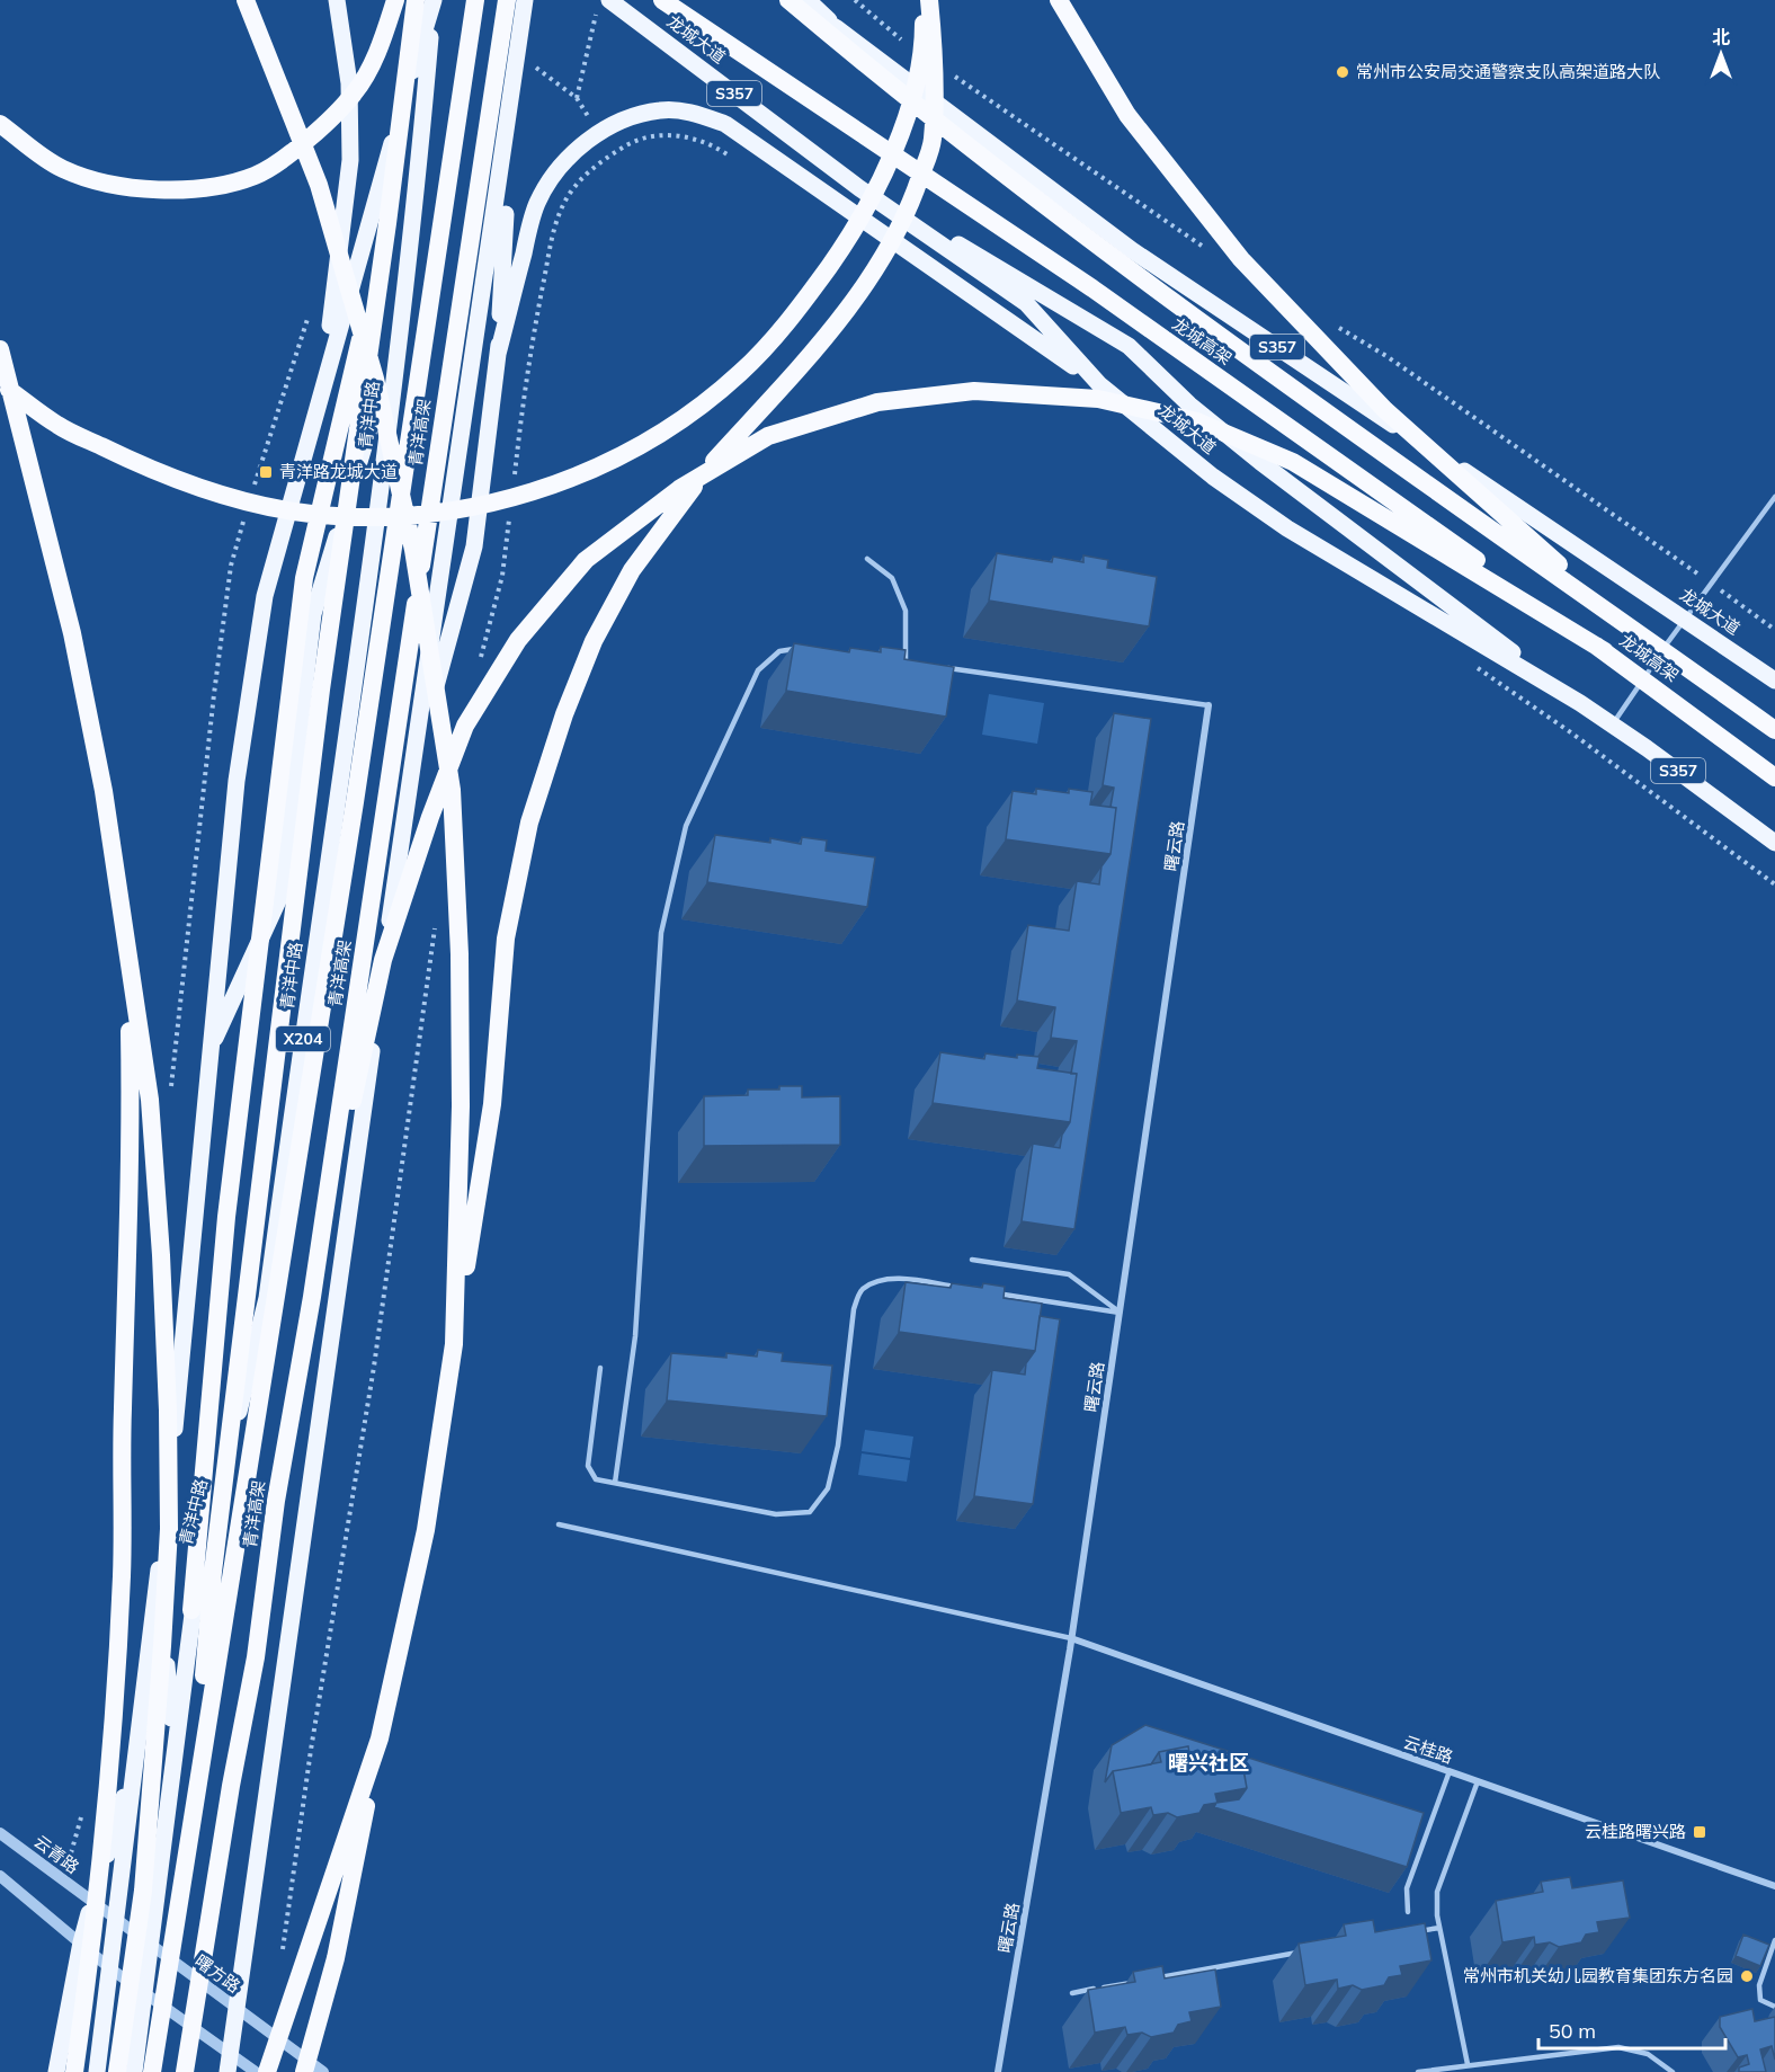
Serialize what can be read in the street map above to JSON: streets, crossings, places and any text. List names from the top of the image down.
{
  "streets": {
    "highway": ["龙城高架", "青洋高架"],
    "main road": [
      "龙城大道",
      "S357",
      "青洋中路",
      "X204"
    ],
    "street": [
      "曙云路",
      "云桂路",
      "云青路",
      "曙方路"
    ]
  },
  "crossings": [
    ["龙城大道", "龙城高架"],
    ["青洋中路", "曙方路"],
    ["曙云路", "云桂路"],
    ["云青路", "曙方路"]
  ],
  "districts": ["曙兴社区"],
  "places": {
    "other": ["常州市公安局交通警察支队高架道路大队", "常州市机关幼儿园教育集团东方名园"],
    "transit": ["青洋路龙城大道", "云桂路曙兴路"]
  },
  "scale_bar": "50 m",
  "north": "top"
}
